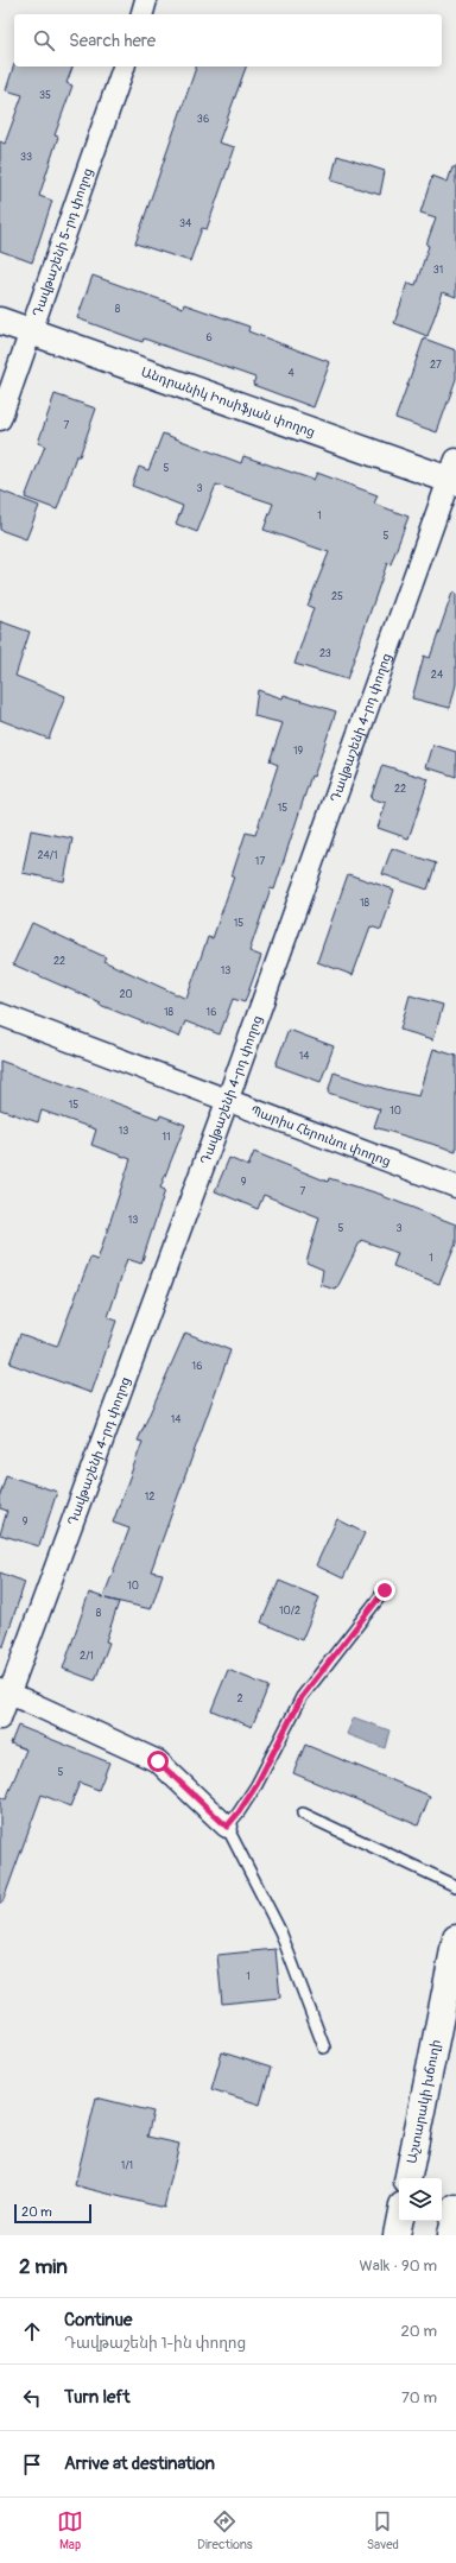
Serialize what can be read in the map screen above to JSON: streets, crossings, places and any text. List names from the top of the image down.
{
  "streets": {
    "street": [
      "Դավթաշենի 5-րդ փողոց",
      "Անդրանիկ Իոսիֆյան փողոց",
      "Դավթաշենի 4-րդ փողոց",
      "Պարիս Հերունու փողոց",
      "Աշտարակի խճուղի"
    ]
  },
  "crossings": [
    ["Դավթաշենի 5-րդ փողոց", "Անդրանիկ Իոսիֆյան փողոց"],
    ["Անդրանիկ Իոսիֆյան փողոց", "Դավթաշենի 4-րդ փողոց"],
    ["Դավթաշենի 4-րդ փողոց", "Պարիս Հերունու փողոց"]
  ],
  "house_numbers": [
    "35",
    "36",
    "33",
    "34",
    "31",
    "8",
    "6",
    "27",
    "4",
    "7",
    "5",
    "3",
    "1",
    "5",
    "25",
    "23",
    "24",
    "19",
    "22",
    "15",
    "24/1",
    "17",
    "18",
    "15",
    "22",
    "13",
    "20",
    "18",
    "16",
    "14",
    "15",
    "10",
    "13",
    "11",
    "9",
    "7",
    "13",
    "5",
    "3",
    "1",
    "16",
    "14",
    "12",
    "9",
    "10",
    "10/2",
    "8",
    "2/1",
    "2",
    "5",
    "1",
    "1/1"
  ],
  "scale_bar": "20 m",
  "page": {
    "search": "Search here",
    "scale": "20 m",
    "heading": ["2 min", "Walk · 90 m"],
    "list": [
      ["Continue", "Դավթաշենի 1-ին փողոց", "20 m"],
      ["Turn left", "70 m"],
      "Arrive at destination"
    ],
    "nav": ["Map", "Directions", "Saved"]
  }
}
